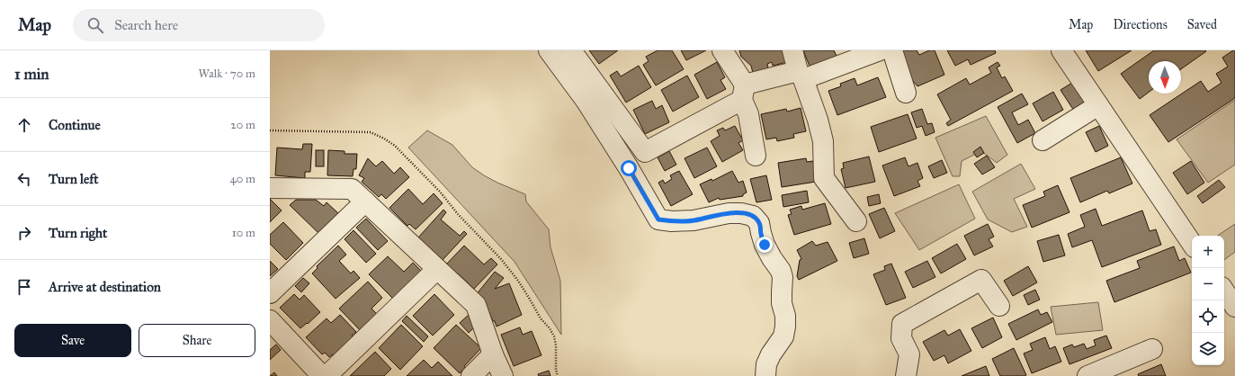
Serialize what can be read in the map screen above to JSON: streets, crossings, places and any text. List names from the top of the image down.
{
  "north": "bottom",
  "page": {
    "header": "Map",
    "search": "Search here",
    "nav": ["Map", "Directions", "Saved"],
    "heading": ["1 min", "Walk · 70 m"],
    "list": [
      ["Continue", "20 m"],
      ["Turn left", "40 m"],
      ["Turn right", "10 m"],
      "Arrive at destination"
    ],
    "map_buttons": ["+", "−"],
    "buttons": ["Save", "Share"]
  }
}
